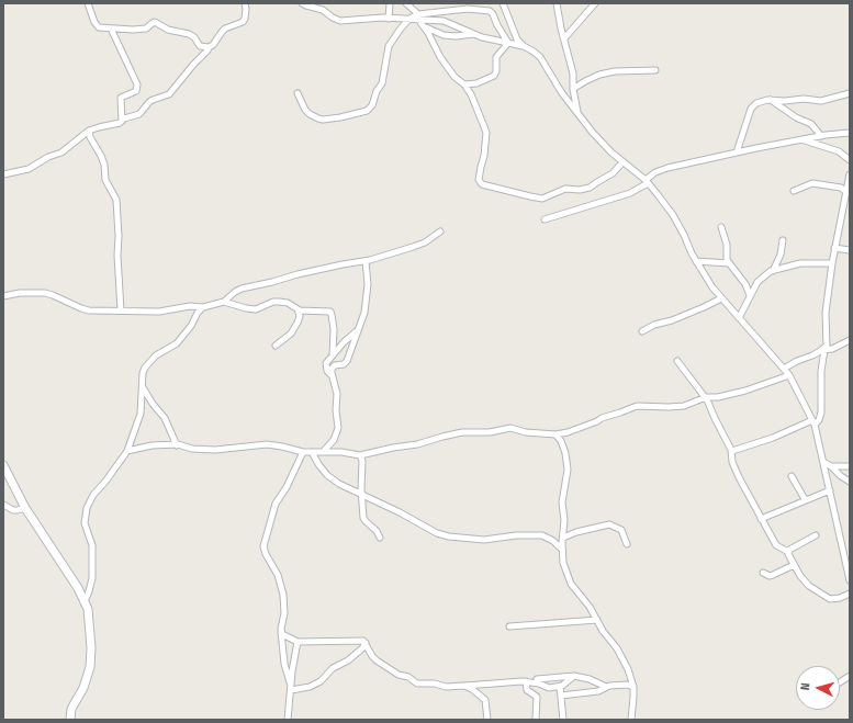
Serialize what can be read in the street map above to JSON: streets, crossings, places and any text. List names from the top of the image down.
{
  "north": "left"
}
